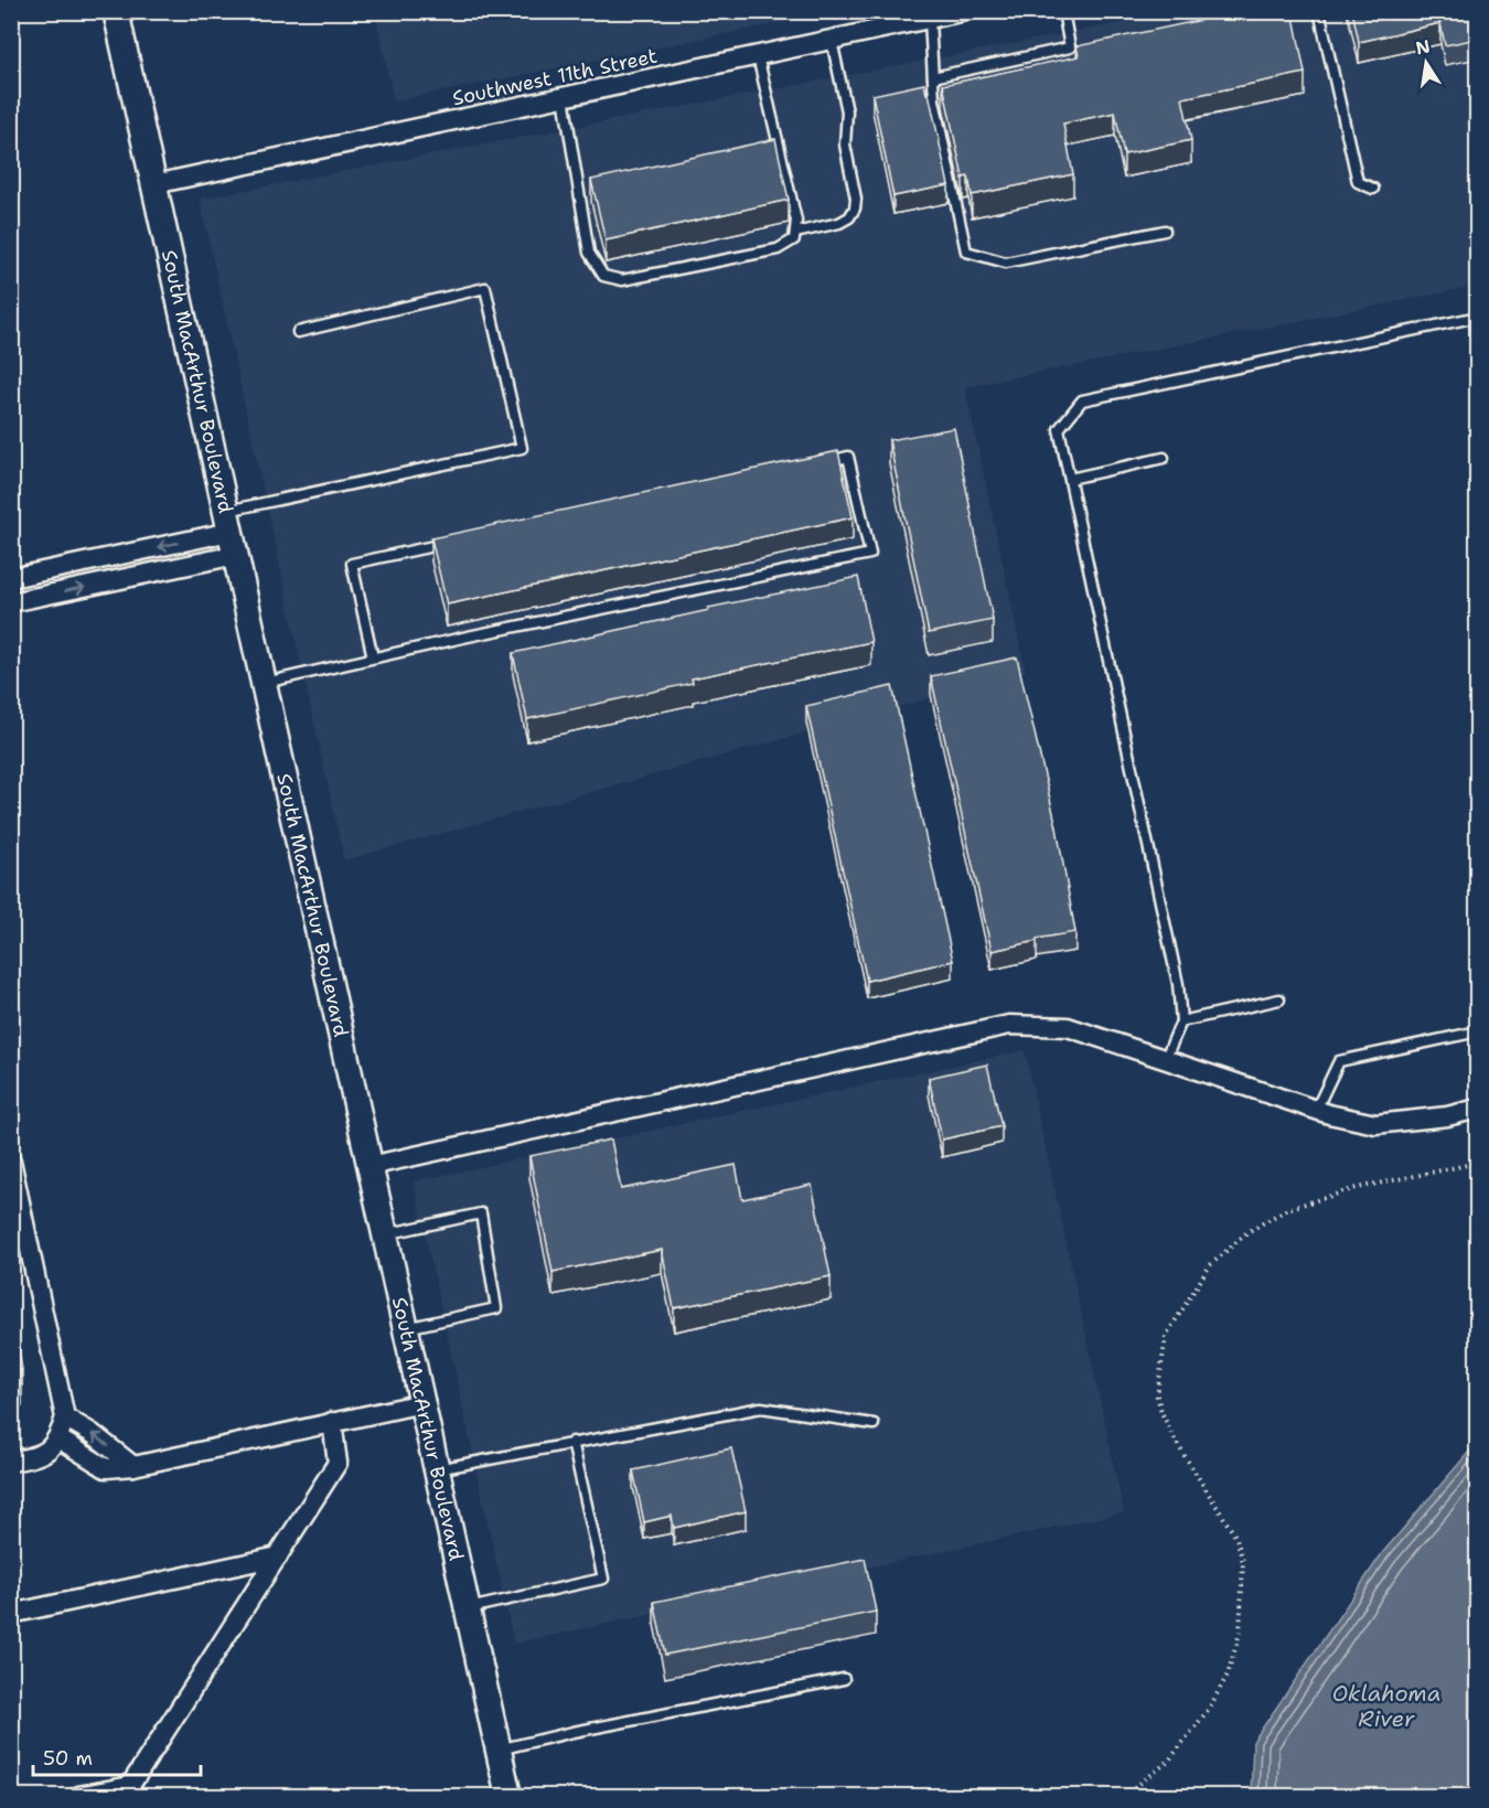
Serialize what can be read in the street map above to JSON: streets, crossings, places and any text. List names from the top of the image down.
{
  "streets": {
    "main road": ["South MacArthur Boulevard"],
    "street": ["Southwest 11th Street"]
  },
  "crossings": [
    ["Southwest 11th Street", "South MacArthur Boulevard"]
  ],
  "water": ["Oklahoma River"],
  "scale_bar": "50 m",
  "north": "top"
}
